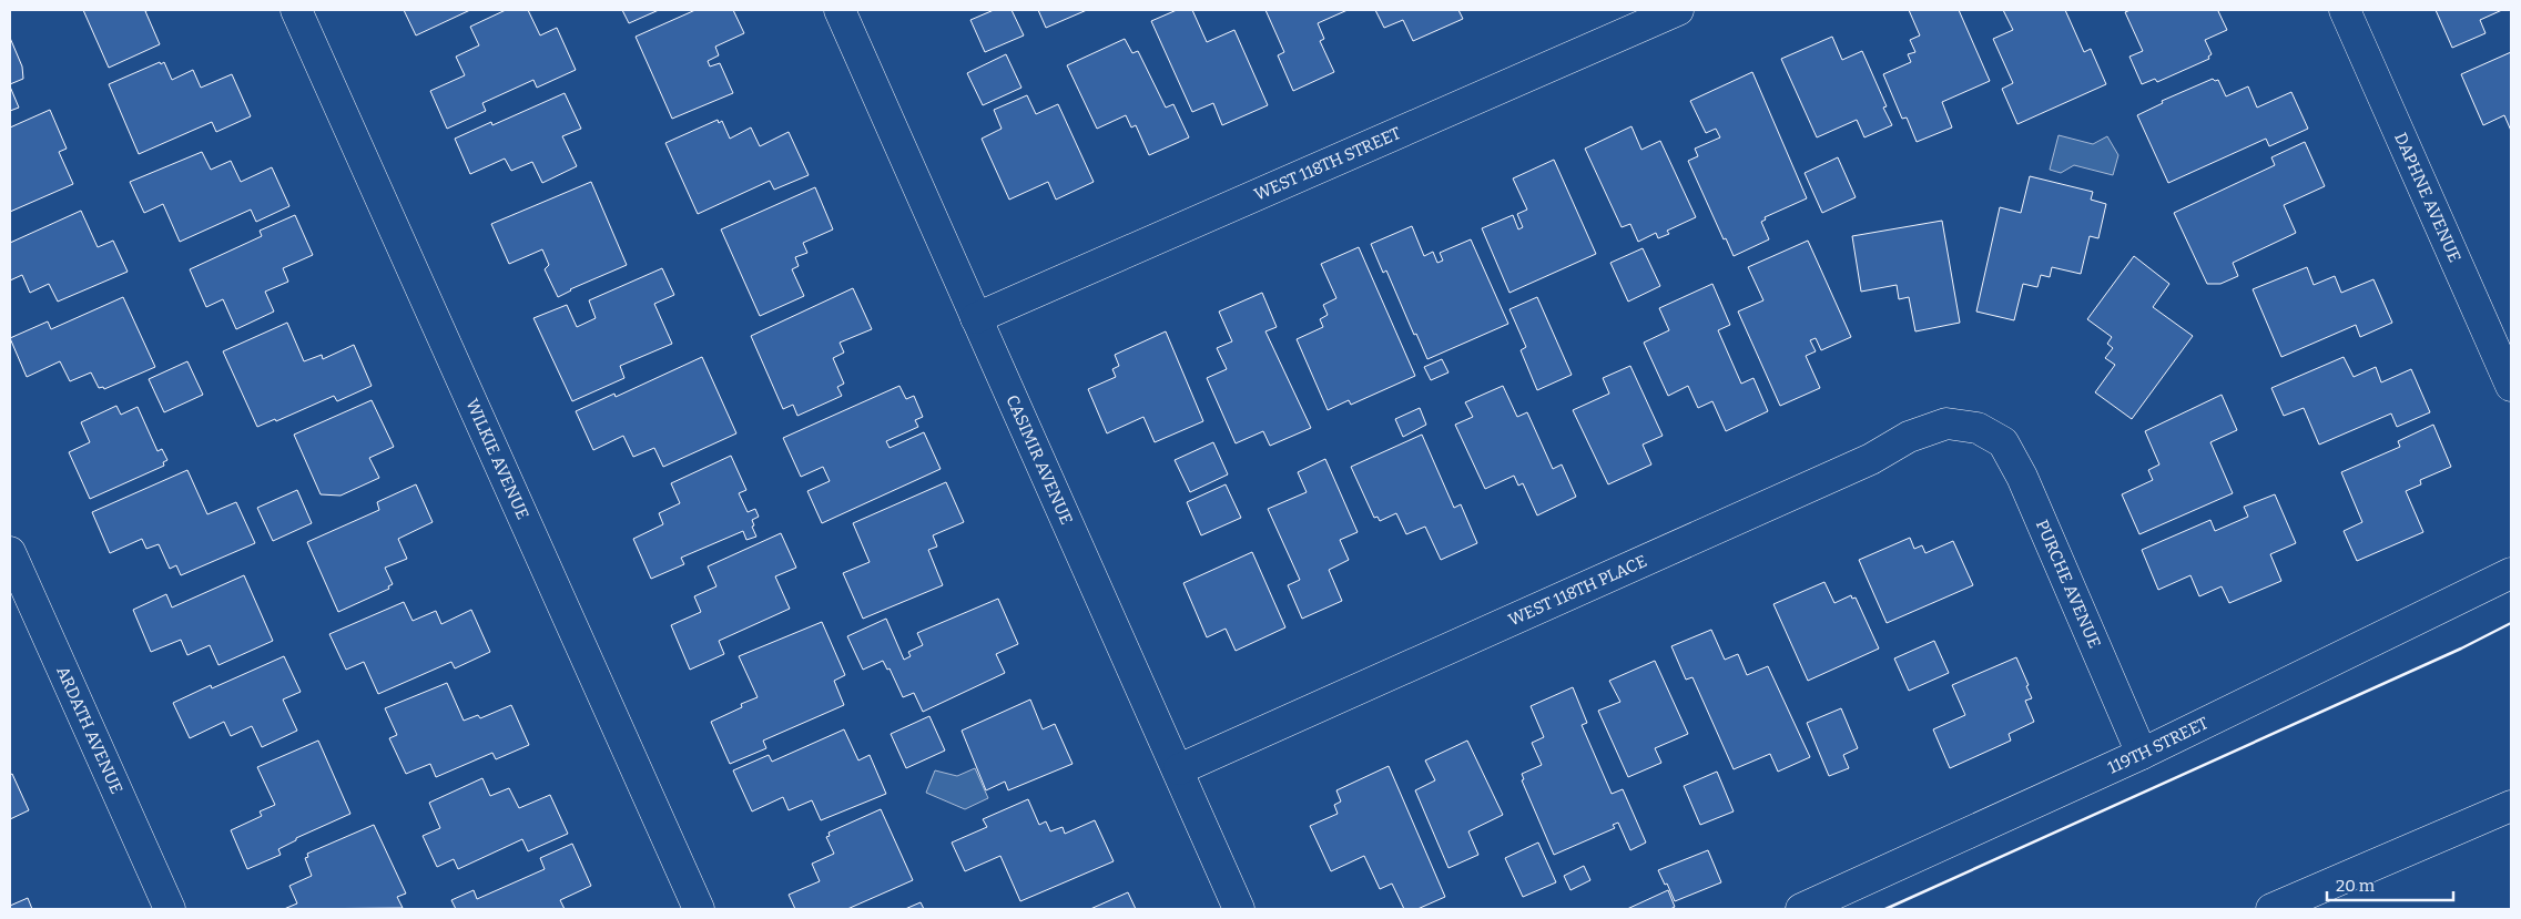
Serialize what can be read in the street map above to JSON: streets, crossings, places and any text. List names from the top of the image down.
{
  "streets": {
    "main road": [
      "WEST 118TH STREET",
      "DAPHNE AVENUE",
      "WILKIE AVENUE",
      "CASIMIR AVENUE",
      "PURCHE AVENUE",
      "WEST 118TH PLACE",
      "ARDATH AVENUE",
      "119TH STREET"
    ]
  },
  "crossings": [
    ["WEST 118TH STREET", "CASIMIR AVENUE"],
    ["CASIMIR AVENUE", "WEST 118TH PLACE"],
    ["PURCHE AVENUE", "WEST 118TH PLACE"],
    ["PURCHE AVENUE", "119TH STREET"]
  ],
  "scale_bar": "20 m"
}
